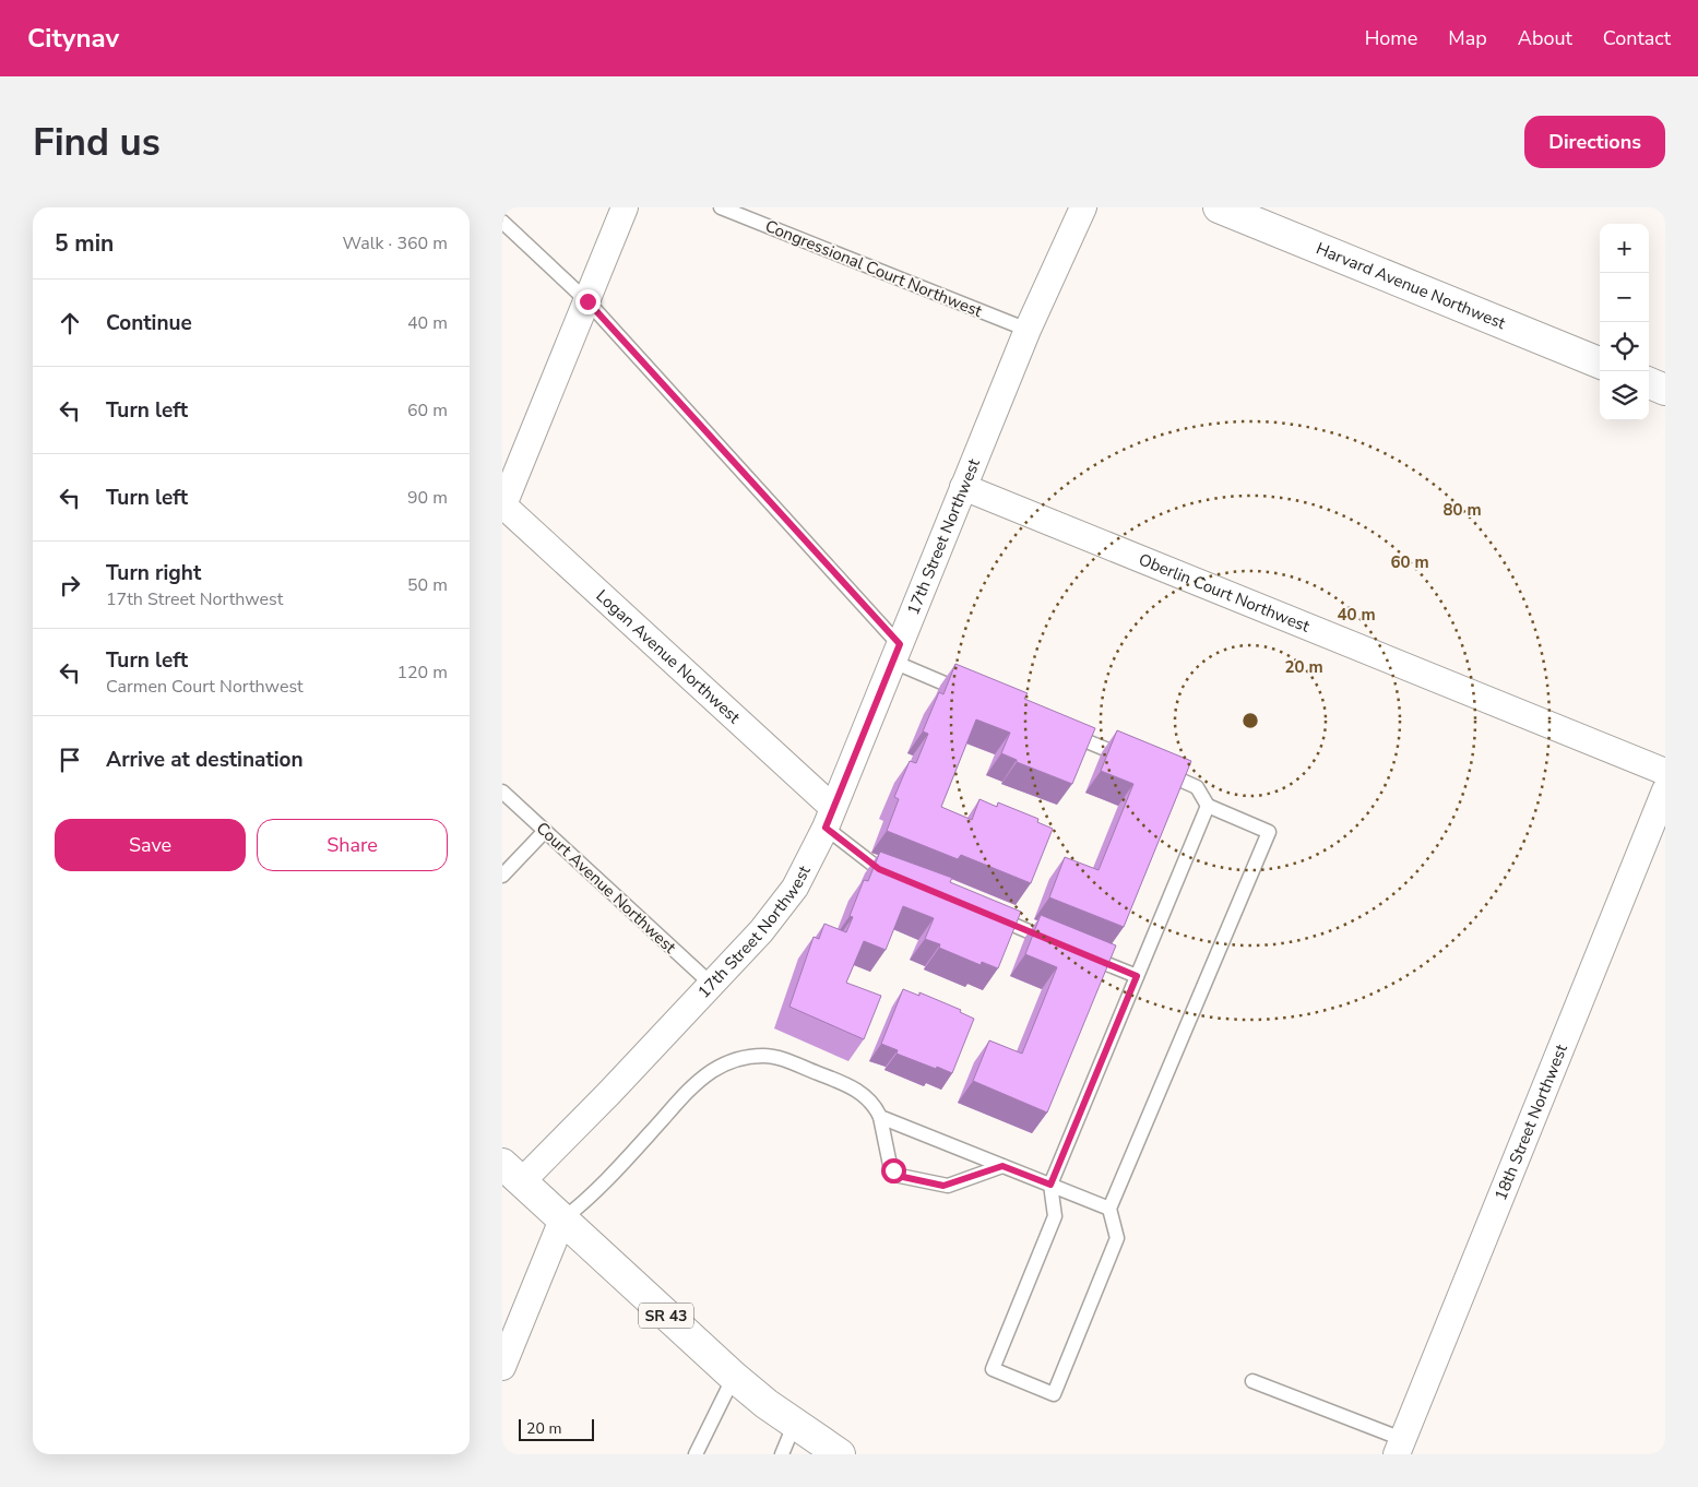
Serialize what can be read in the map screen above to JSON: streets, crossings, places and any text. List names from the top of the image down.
{
  "streets": {
    "street": [
      "Harvard Avenue Northwest",
      "17th Street Northwest",
      "Oberlin Court Northwest",
      "Logan Avenue Northwest",
      "18th Street Northwest",
      "SR 43"
    ],
    "lane": ["Congressional Court Northwest", "Court Avenue Northwest"]
  },
  "crossings": [
    ["Congressional Court Northwest", "17th Street Northwest"],
    ["17th Street Northwest", "Oberlin Court Northwest"],
    ["17th Street Northwest", "Logan Avenue Northwest"],
    ["17th Street Northwest", "Court Avenue Northwest"],
    ["17th Street Northwest", "SR 43"]
  ],
  "scale_bar": "20 m",
  "page": {
    "header": "Citynav",
    "nav": [
      "Home",
      "Map",
      "About",
      "Contact"
    ],
    "buttons": [
      "Directions",
      ["Save", "Share"]
    ],
    "title": "Find us",
    "heading": ["5 min", "Walk · 360 m"],
    "map_buttons": ["+", "−"],
    "list": [
      ["Continue", "40 m"],
      ["Turn left", "60 m"],
      ["Turn left", "90 m"],
      ["Turn right", "17th Street Northwest", "50 m"],
      ["Turn left", "Carmen Court Northwest", "120 m"],
      "Arrive at destination"
    ],
    "scale": "20 m"
  },
  "rings": [
    "80 m",
    "60 m",
    "40 m",
    "20 m"
  ]
}
